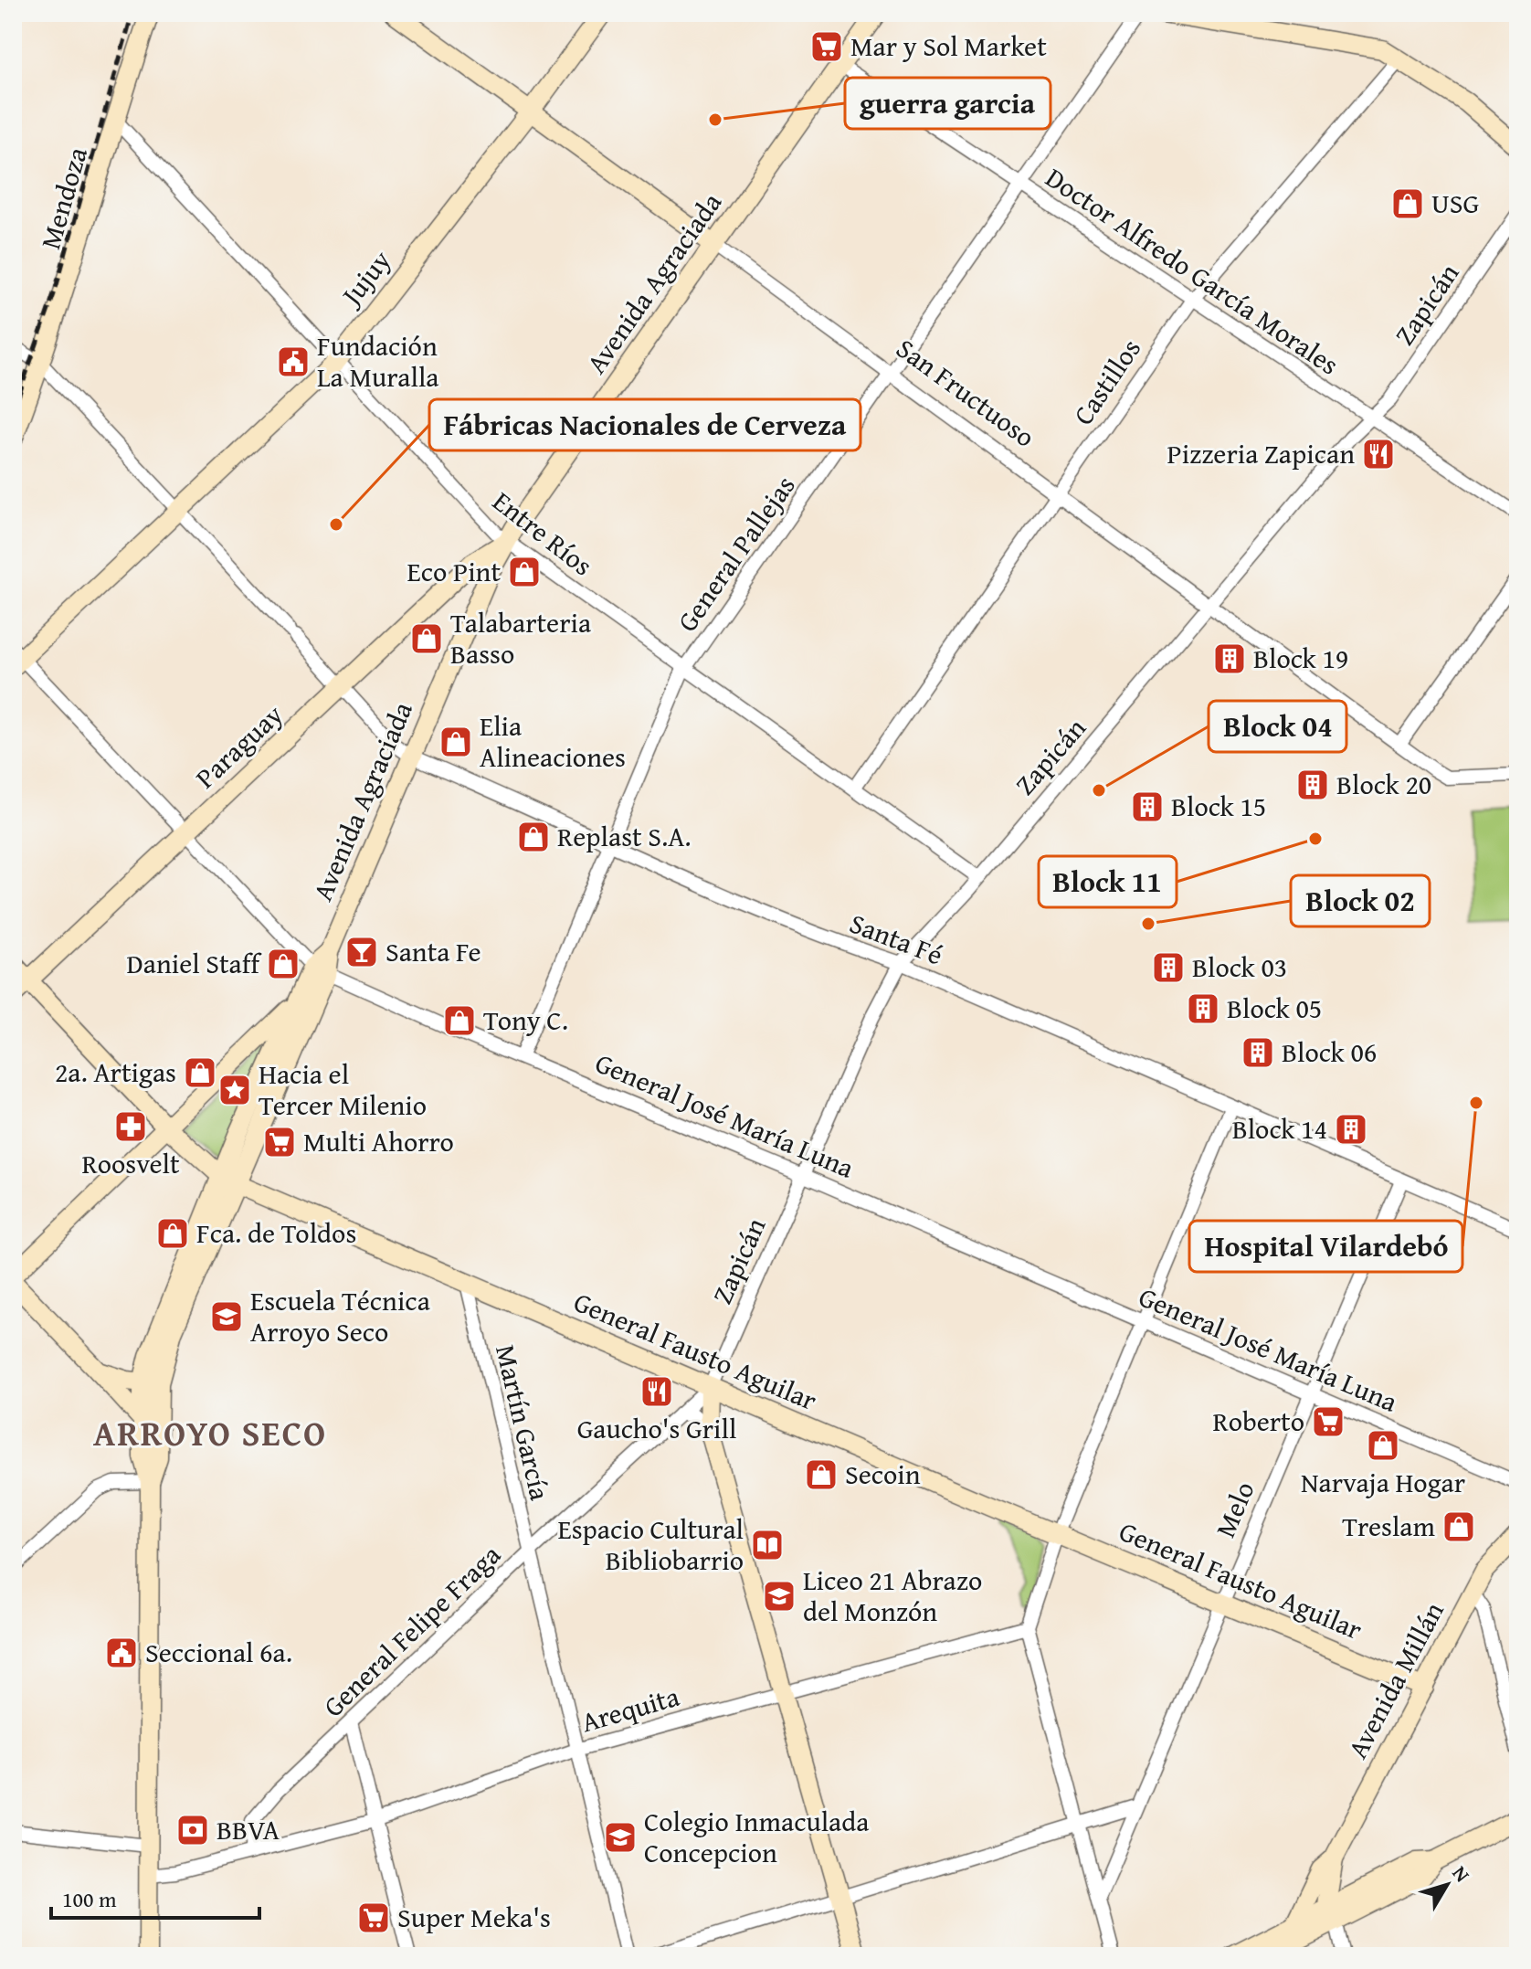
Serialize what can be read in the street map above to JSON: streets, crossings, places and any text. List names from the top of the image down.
{
  "streets": {
    "street": [
      "Mendoza",
      "Doctor Alfredo García Morales",
      "Jujuy",
      "Avenida Agraciada",
      "Zapicán",
      "Castillos",
      "San Fructuoso",
      "Entre Ríos",
      "General Pallejas",
      "Paraguay",
      "Santa Fé",
      "General José María Luna",
      "General Fausto Aguilar",
      "Martín García",
      "Melo",
      "General Felipe Fraga",
      "Avenida Millán",
      "Arequita"
    ]
  },
  "crossings": [
    ["Mendoza", "Entre Ríos"],
    ["Mendoza", "Santa Fé"],
    ["Doctor Alfredo García Morales", "Avenida Agraciada"],
    ["Doctor Alfredo García Morales", "Zapicán"],
    ["Doctor Alfredo García Morales", "Castillos"],
    ["Doctor Alfredo García Morales", "General Pallejas"],
    ["Jujuy", "San Fructuoso"],
    ["Jujuy", "Entre Ríos"],
    ["Jujuy", "Santa Fé"],
    ["Jujuy", "General José María Luna"],
    ["Avenida Agraciada", "San Fructuoso"],
    ["Avenida Agraciada", "Entre Ríos"],
    ["Avenida Agraciada", "Paraguay"],
    ["Avenida Agraciada", "Santa Fé"],
    ["Avenida Agraciada", "General José María Luna"],
    ["Avenida Agraciada", "General Fausto Aguilar"],
    ["Zapicán", "San Fructuoso"],
    ["Zapicán", "Entre Ríos"],
    ["Zapicán", "Santa Fé"],
    ["Zapicán", "General José María Luna"],
    ["Zapicán", "General Fausto Aguilar"],
    ["Zapicán", "General Felipe Fraga"],
    ["Castillos", "San Fructuoso"],
    ["Castillos", "Entre Ríos"],
    ["San Fructuoso", "General Pallejas"],
    ["Entre Ríos", "General Pallejas"],
    ["Entre Ríos", "Paraguay"],
    ["General Pallejas", "Santa Fé"],
    ["General Pallejas", "General José María Luna"],
    ["Paraguay", "Santa Fé"],
    ["Paraguay", "General José María Luna"],
    ["Paraguay", "General Fausto Aguilar"],
    ["Santa Fé", "Melo"],
    ["General José María Luna", "Melo"],
    ["General Fausto Aguilar", "Martín García"],
    ["General Fausto Aguilar", "Melo"],
    ["General Fausto Aguilar", "General Felipe Fraga"],
    ["General Fausto Aguilar", "Avenida Millán"],
    ["Martín García", "General Felipe Fraga"],
    ["Martín García", "Arequita"],
    ["General Felipe Fraga", "Arequita"]
  ],
  "districts": ["ARROYO SECO"],
  "places": {
    "supermarket": [
      "Mar y Sol Market",
      "Multi Ahorro",
      "Roberto",
      "Super Meka's"
    ],
    "other": [
      "guerra garcia",
      "Fábricas Nacionales de Cerveza",
      "Block 04",
      "Block 11",
      "Block 02",
      "Hospital Vilardebó"
    ],
    "shop": [
      "USG",
      "Eco Pint",
      "Talabarteria Basso",
      "Elia Alineaciones",
      "Replast S.A.",
      "Daniel Staff",
      "Tony C.",
      "2a. Artigas",
      "Fca. de Toldos",
      "Narvaja Hogar",
      "Secoin",
      "Treslam"
    ],
    "public building": ["Fundación La Muralla", "Seccional 6a."],
    "restaurant": ["Pizzeria Zapican", "Gaucho's Grill"],
    "building": [
      "Block 19",
      "Block 20",
      "Block 15",
      "Block 03",
      "Block 05",
      "Block 06",
      "Block 14"
    ],
    "bar": ["Santa Fe"],
    "place": ["Hacia el Tercer Milenio"],
    "pharmacy": ["Roosvelt"],
    "school or university": ["Escuela Técnica Arroyo Seco", "Liceo 21 Abrazo del Monzón", "Colegio Inmaculada Concepcion"],
    "library": ["Espacio Cultural Bibliobarrio"],
    "bank": ["BBVA"]
  },
  "scale_bar": "100 m",
  "north": "top right"
}
